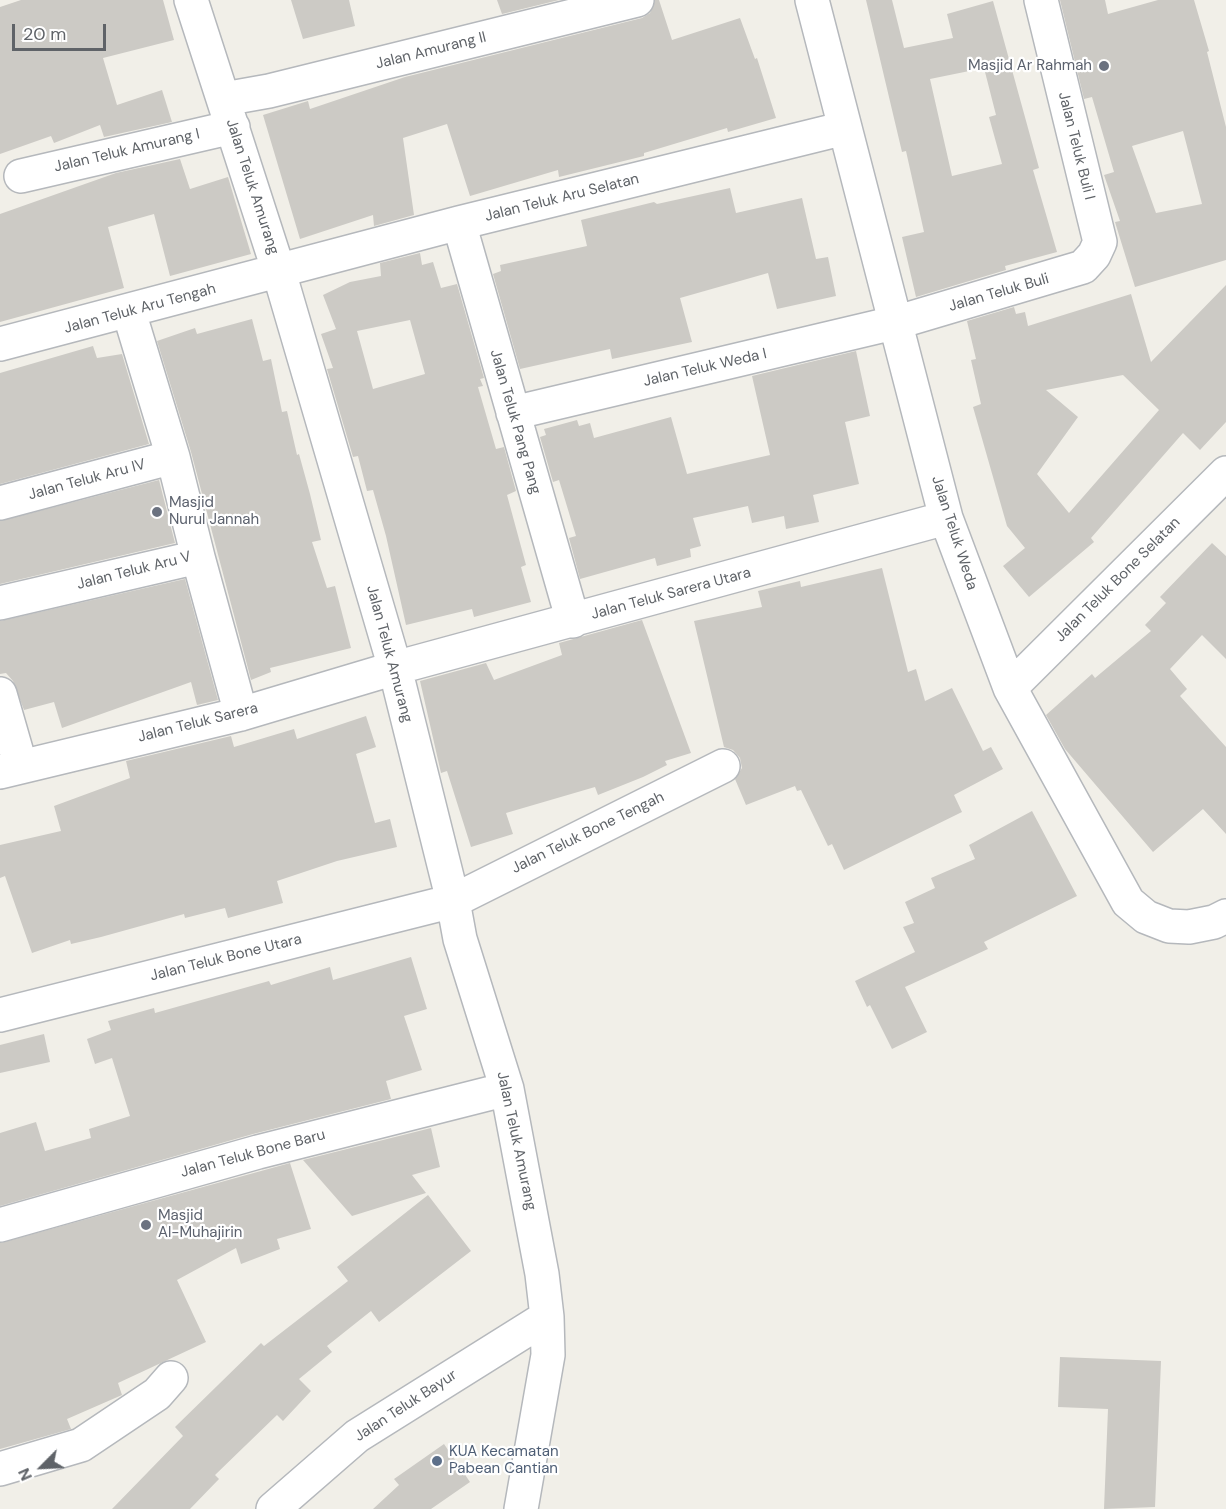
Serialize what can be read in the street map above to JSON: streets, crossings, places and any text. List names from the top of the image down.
{
  "streets": {
    "street": [
      "Jalan Amurang II",
      "Jalan Teluk Buli I",
      "Jalan Teluk Amurang I",
      "Jalan Teluk Amurang",
      "Jalan Teluk Aru Selatan",
      "Jalan Teluk Buli",
      "Jalan Teluk Aru Tengah",
      "Jalan Teluk Weda I",
      "Jalan Teluk Pang Pang",
      "Jalan Teluk Aru IV",
      "Jalan Teluk Weda",
      "Jalan Teluk Aru V",
      "Jalan Teluk Bone Selatan",
      "Jalan Teluk Sarera Utara",
      "Jalan Teluk Sarera",
      "Jalan Teluk Bone Tengah",
      "Jalan Teluk Bone Utara",
      "Jalan Teluk Bone Baru",
      "Jalan Teluk Bayur"
    ]
  },
  "crossings": [
    ["Jalan Amurang II", "Jalan Teluk Amurang I"],
    ["Jalan Amurang II", "Jalan Teluk Amurang"],
    ["Jalan Teluk Buli I", "Jalan Teluk Buli"],
    ["Jalan Teluk Amurang I", "Jalan Teluk Amurang"],
    ["Jalan Teluk Amurang", "Jalan Teluk Aru Selatan"],
    ["Jalan Teluk Amurang", "Jalan Teluk Aru Tengah"],
    ["Jalan Teluk Amurang", "Jalan Teluk Sarera Utara"],
    ["Jalan Teluk Amurang", "Jalan Teluk Sarera"],
    ["Jalan Teluk Amurang", "Jalan Teluk Bone Tengah"],
    ["Jalan Teluk Amurang", "Jalan Teluk Bone Utara"],
    ["Jalan Teluk Amurang", "Jalan Teluk Bone Baru"],
    ["Jalan Teluk Amurang", "Jalan Teluk Bayur"],
    ["Jalan Teluk Aru Selatan", "Jalan Teluk Aru Tengah"],
    ["Jalan Teluk Aru Selatan", "Jalan Teluk Pang Pang"],
    ["Jalan Teluk Aru Selatan", "Jalan Teluk Weda"],
    ["Jalan Teluk Buli", "Jalan Teluk Weda I"],
    ["Jalan Teluk Buli", "Jalan Teluk Weda"],
    ["Jalan Teluk Aru Tengah", "Jalan Teluk Aru V"],
    ["Jalan Teluk Weda I", "Jalan Teluk Pang Pang"],
    ["Jalan Teluk Weda I", "Jalan Teluk Weda"],
    ["Jalan Teluk Pang Pang", "Jalan Teluk Sarera Utara"],
    ["Jalan Teluk Aru IV", "Jalan Teluk Aru V"],
    ["Jalan Teluk Weda", "Jalan Teluk Bone Selatan"],
    ["Jalan Teluk Weda", "Jalan Teluk Sarera Utara"],
    ["Jalan Teluk Sarera Utara", "Jalan Teluk Sarera"],
    ["Jalan Teluk Bone Tengah", "Jalan Teluk Bone Utara"]
  ],
  "places": [
    "Masjid Ar Rahmah",
    "Masjid Nurul Jannah",
    "Masjid Al-Muhajirin",
    "KUA Kecamatan Pabean Cantian"
  ],
  "scale_bar": "20 m",
  "north": "bottom left"
}
